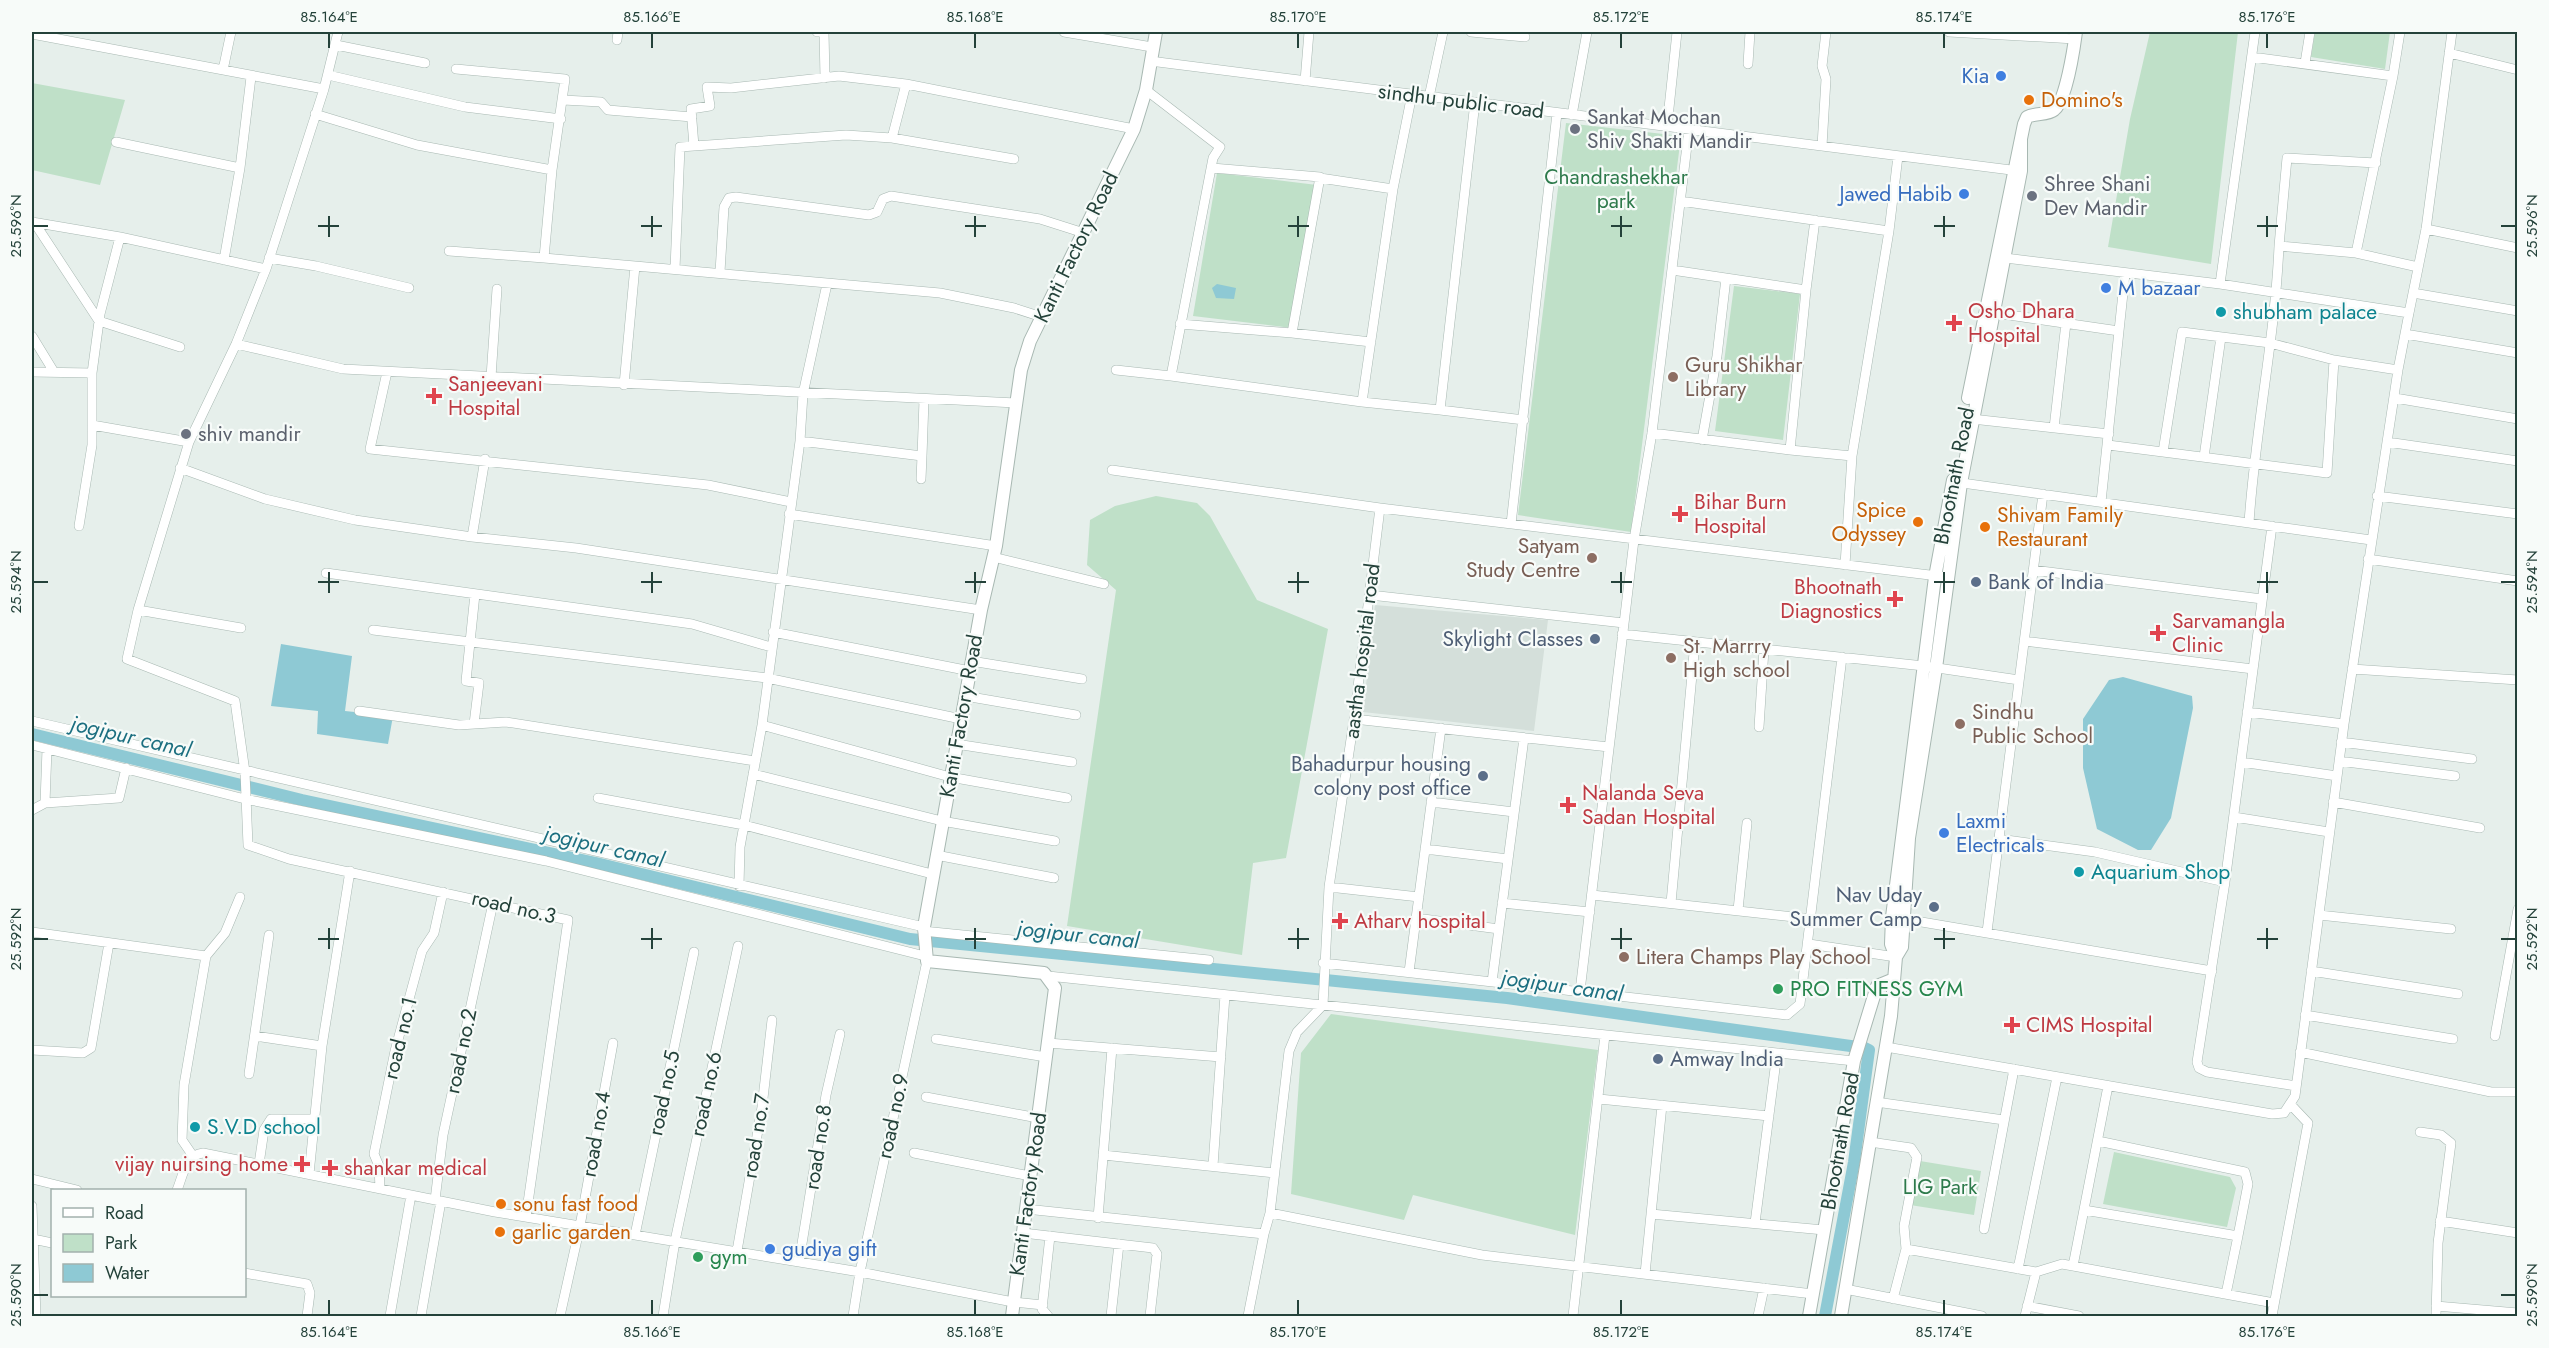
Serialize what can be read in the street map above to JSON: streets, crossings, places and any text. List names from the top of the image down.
{
  "streets": {
    "street": [
      "sindhu public road",
      "Kanti Factory Road",
      "Bhootnath Road",
      "aastha hospital road",
      "road no.3",
      "road no.1",
      "road no.2",
      "road no.5",
      "road no.6",
      "road no.9",
      "road no.4",
      "road no.7",
      "road no.8"
    ]
  },
  "crossings": [
    ["sindhu public road", "Kanti Factory Road"],
    ["sindhu public road", "Bhootnath Road"],
    ["Kanti Factory Road", "road no.9"],
    ["road no.3", "road no.1"],
    ["road no.3", "road no.2"]
  ],
  "water": ["jogipur canal"],
  "parks": ["Chandrashekhar park", "LIG Park"],
  "places": {
    "other": [
      "Kia",
      "Domino's",
      "Sankat Mochan Shiv Shakti Mandir",
      "Jawed Habib",
      "Shree Shani Dev Mandir",
      "M bazaar",
      "shubham palace",
      "Guru Shikhar Library",
      "shiv mandir",
      "Spice Odyssey",
      "Shivam Family Restaurant",
      "Satyam Study Centre",
      "Bank of India",
      "Skylight Classes",
      "St. Marrry High school",
      "Sindhu Public School",
      "Bahadurpur housing colony post office",
      "Laxmi Electricals",
      "Aquarium Shop",
      "Nav Uday Summer Camp",
      "Litera Champs Play School",
      "PRO FITNESS GYM",
      "Amway India",
      "S.V.D school",
      "sonu fast food",
      "garlic garden",
      "gudiya gift",
      "gym"
    ],
    "health": [
      "Osho Dhara Hospital",
      "Sanjeevani Hospital",
      "Bihar Burn Hospital",
      "Bhootnath Diagnostics",
      "Sarvamangla Clinic",
      "Nalanda Seva Sadan Hospital",
      "Atharv hospital",
      "CIMS Hospital",
      "vijay nuirsing home",
      "shankar medical"
    ]
  },
  "legend": ["Road", "Park", "Water"],
  "coordinates": [
    "85.164°E",
    "85.166°E",
    "85.168°E",
    "85.170°E",
    "85.172°E",
    "85.174°E",
    "85.176°E",
    "25.596°N",
    "25.594°N",
    "25.592°N",
    "25.590°N"
  ]
}
